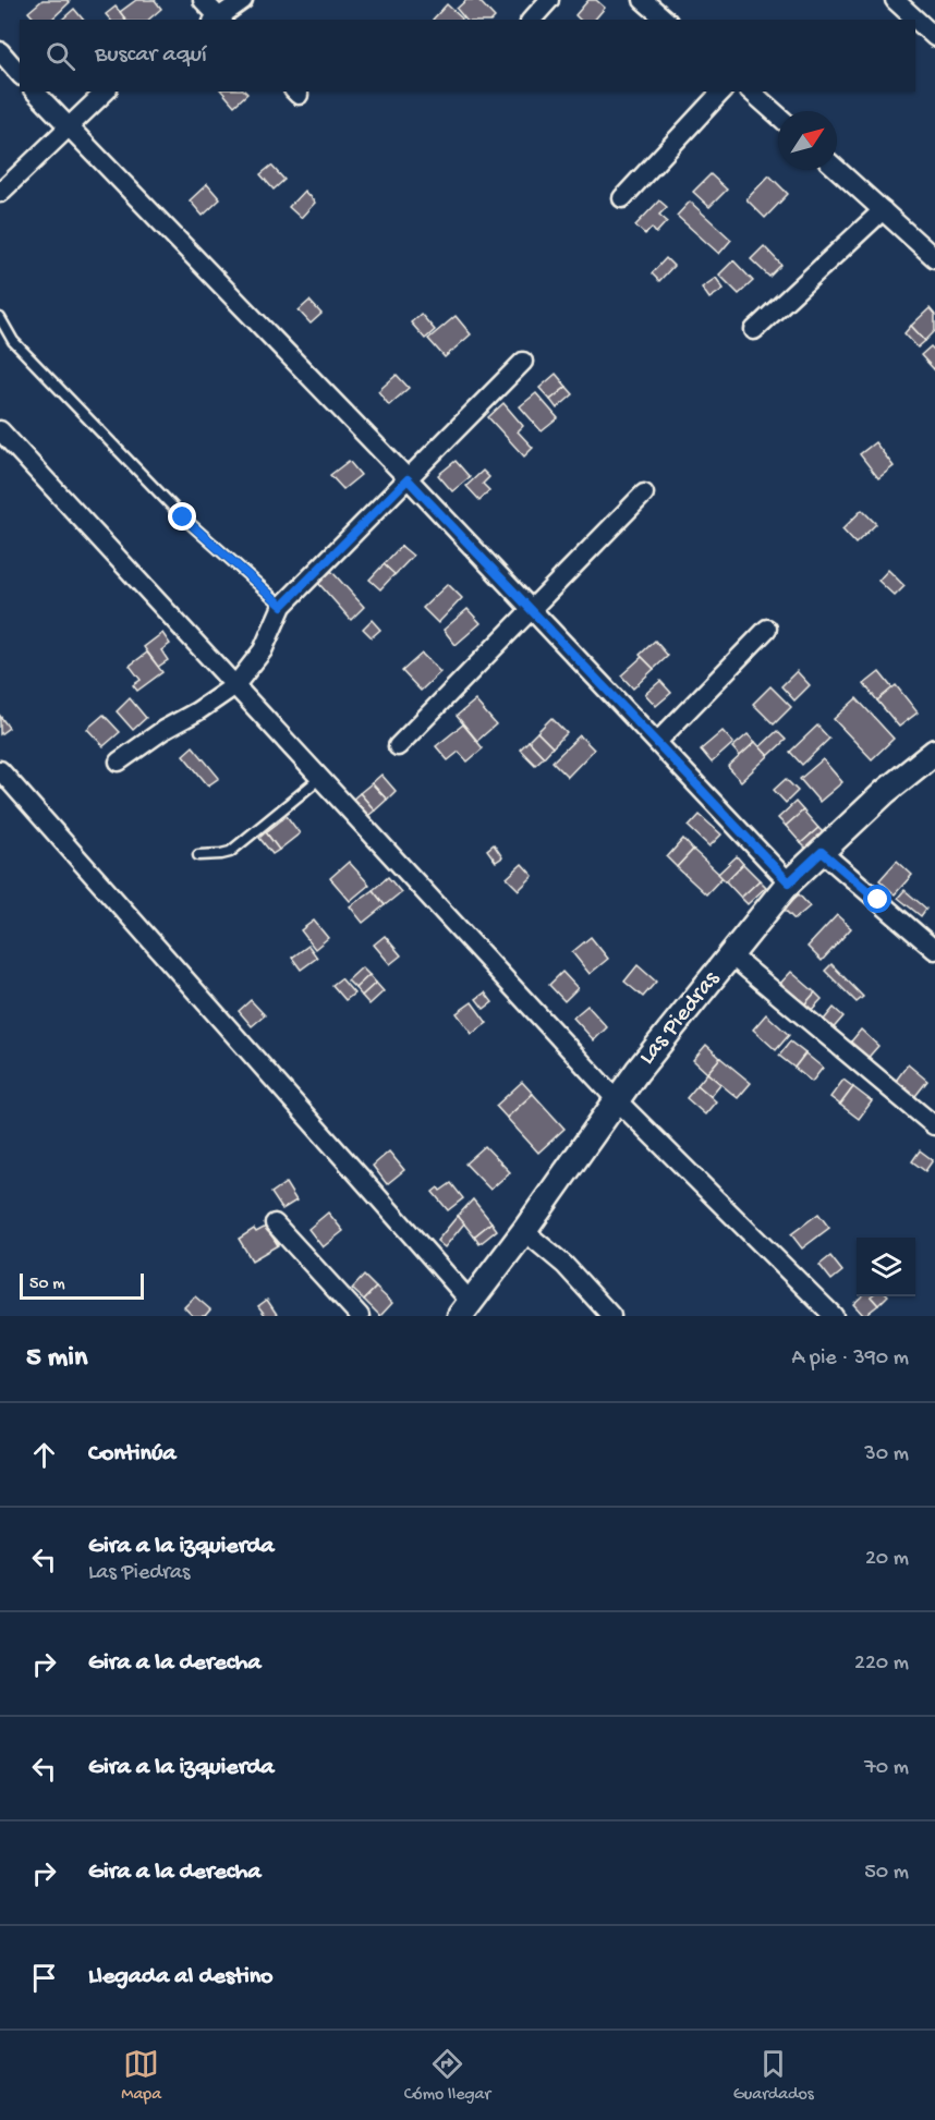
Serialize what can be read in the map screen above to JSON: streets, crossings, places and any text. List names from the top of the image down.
{
  "streets": {
    "street": ["Las Piedras"]
  },
  "scale_bar": "50 m",
  "north": "top right",
  "page": {
    "search": "Buscar aquí",
    "scale": "50 m",
    "heading": ["5 min", "A pie · 390 m"],
    "list": [
      ["Continúa", "30 m"],
      ["Gira a la izquierda", "Las Piedras", "20 m"],
      ["Gira a la derecha", "220 m"],
      ["Gira a la izquierda", "70 m"],
      ["Gira a la derecha", "50 m"],
      "Llegada al destino"
    ],
    "nav": ["Mapa", "Cómo llegar", "Guardados"]
  }
}
